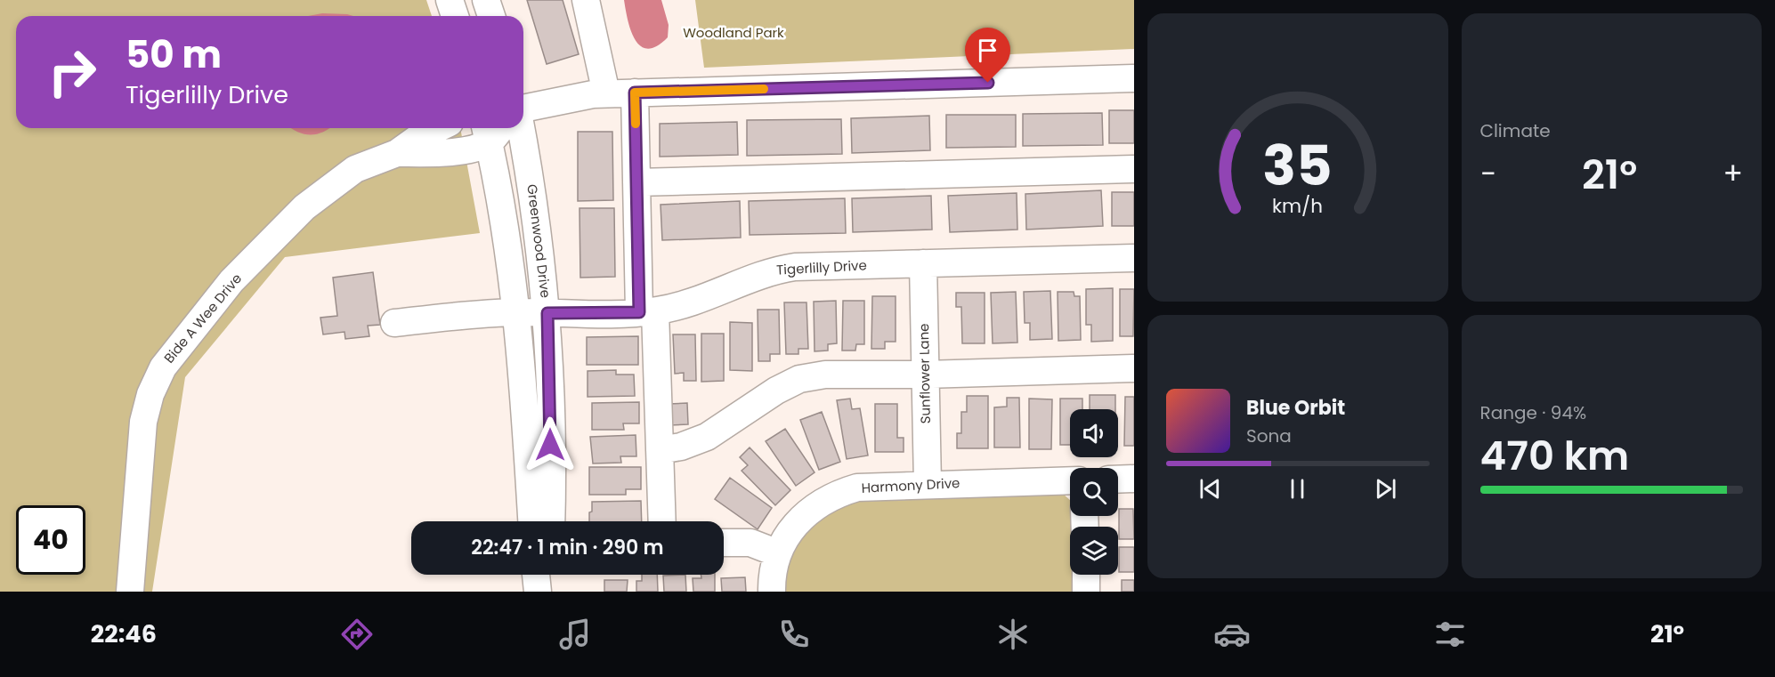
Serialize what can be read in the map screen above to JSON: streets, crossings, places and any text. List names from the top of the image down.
{
  "streets": {
    "street": [
      "Greenwood Drive",
      "Tigerlilly Drive",
      "Bide A Wee Drive",
      "Sunflower Lane",
      "Harmony Drive"
    ]
  },
  "crossings": [
    ["Greenwood Drive", "Tigerlilly Drive"],
    ["Tigerlilly Drive", "Sunflower Lane"],
    ["Sunflower Lane", "Harmony Drive"]
  ],
  "parks": ["Woodland Park"],
  "page": {
    "tile": [
      "Climate",
      ["Range · 94%", "470 km"]
    ],
    "turn": ["50 m", "Tigerlilly Drive"],
    "heat": ["−", "21°", "+"],
    "song": ["Blue Orbit", "Sona"],
    "limit": "40",
    "trip": "22:47 · 1 min · 290 m",
    "tabs": ["22:46", "21°"],
    "gauge": ["35", "km/h"]
  }
}
